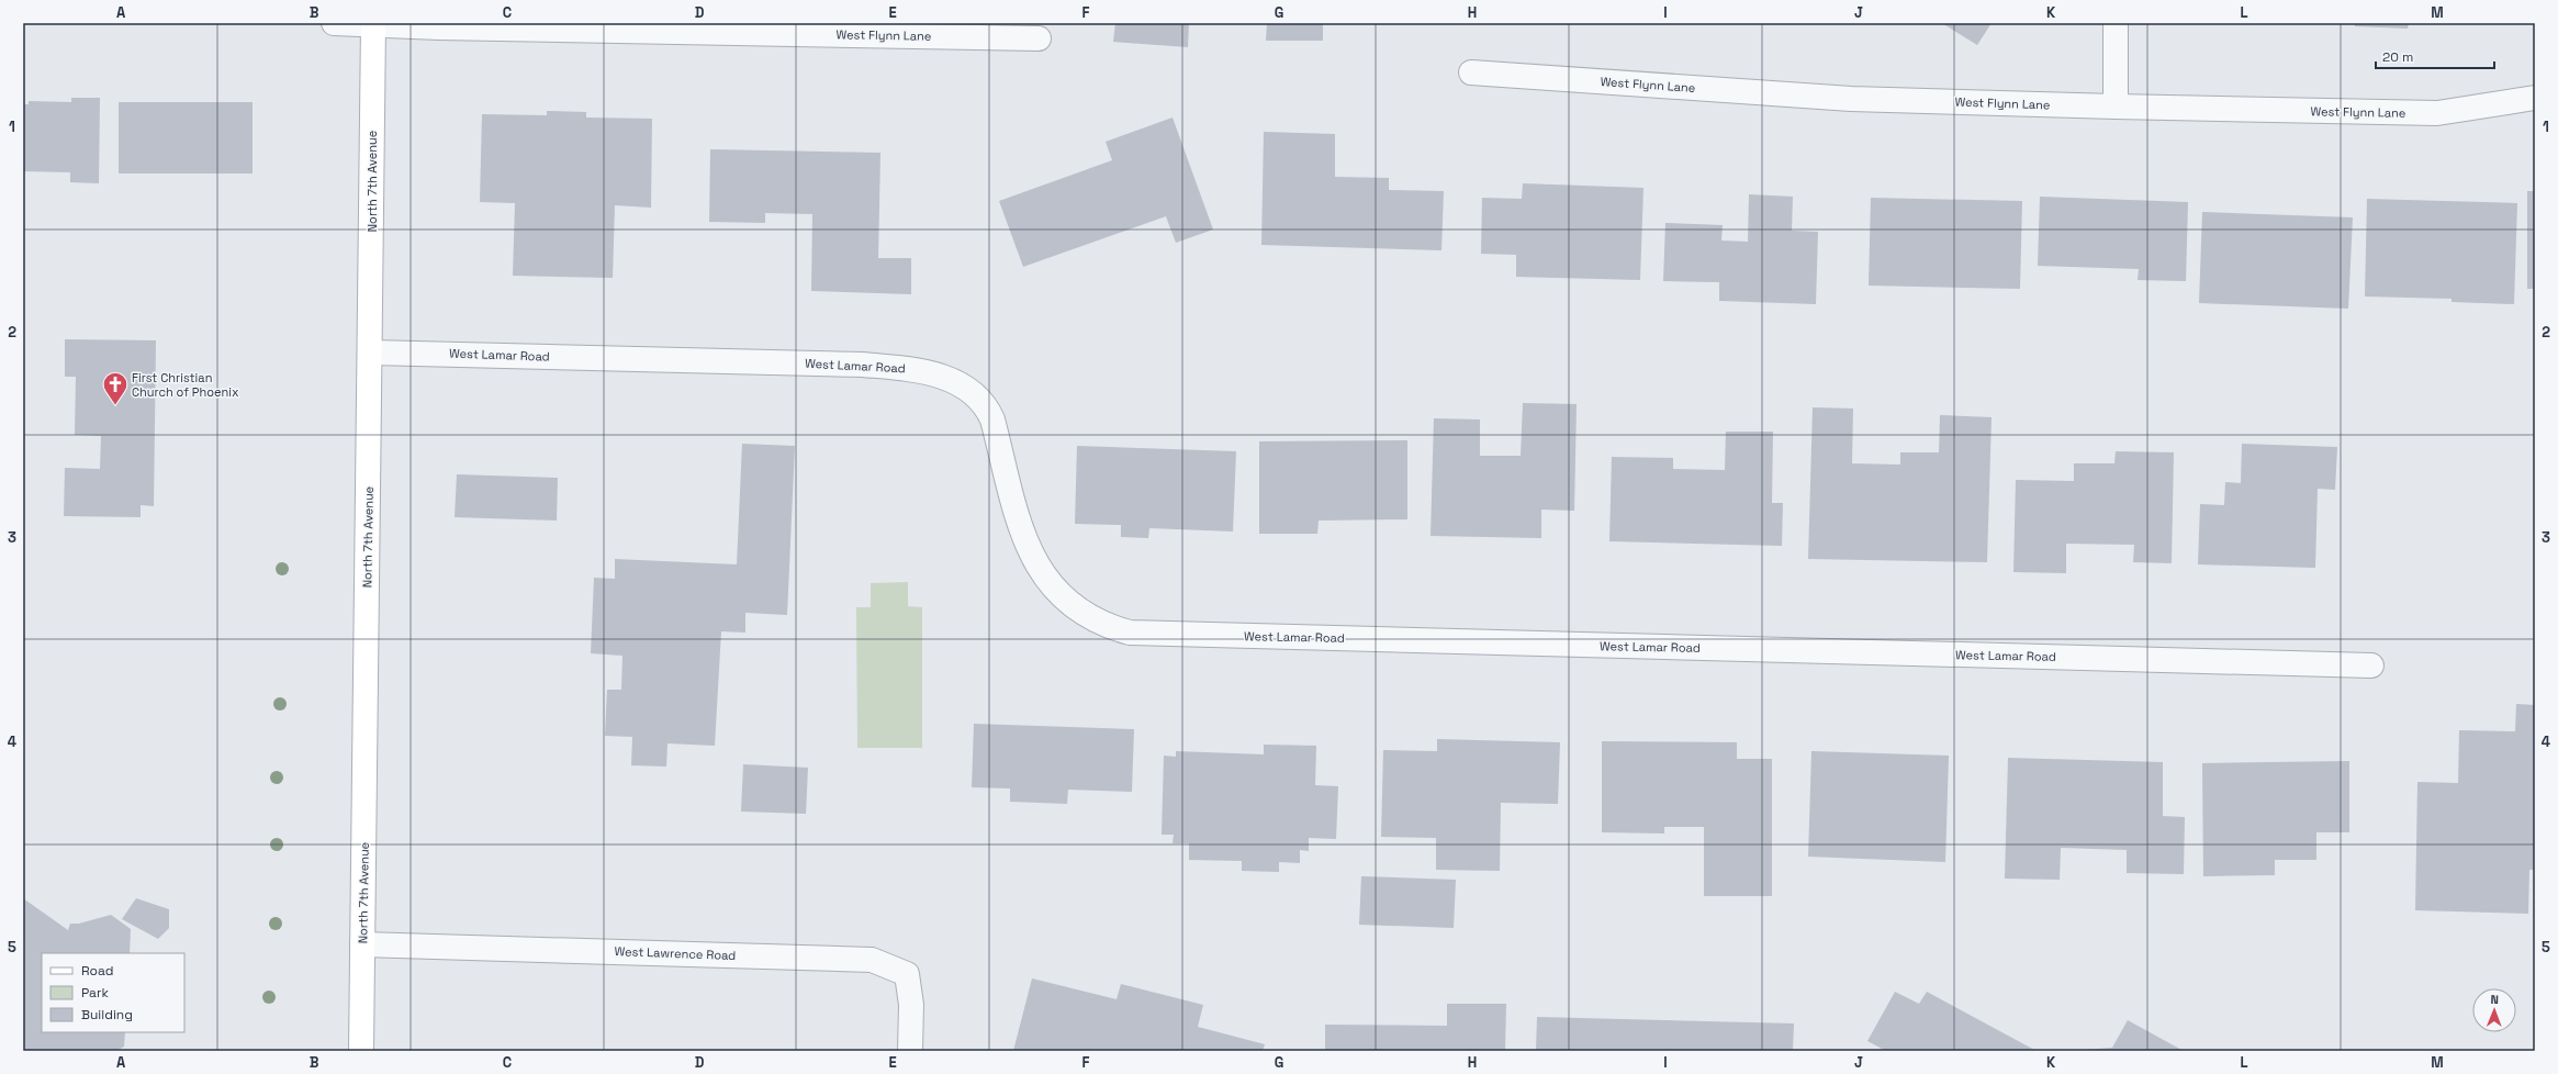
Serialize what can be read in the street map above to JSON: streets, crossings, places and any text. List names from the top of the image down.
{
  "streets": {
    "main road": ["North 7th Avenue"],
    "street": ["West Flynn Lane", "West Lamar Road", "West Lawrence Road"]
  },
  "crossings": [
    ["West Flynn Lane", "North 7th Avenue"],
    ["North 7th Avenue", "West Lamar Road"],
    ["North 7th Avenue", "West Lawrence Road"]
  ],
  "places": {
    "church": ["First Christian Church of Phoenix"]
  },
  "legend": ["Road", "Park", "Building"],
  "scale_bar": "20 m",
  "north": "top",
  "grid": {
    "columns": [
      "A",
      "B",
      "C",
      "D",
      "E",
      "F",
      "G",
      "H",
      "I",
      "J",
      "K",
      "L",
      "M"
    ],
    "rows": [
      "1",
      "2",
      "3",
      "4",
      "5"
    ]
  }
}
